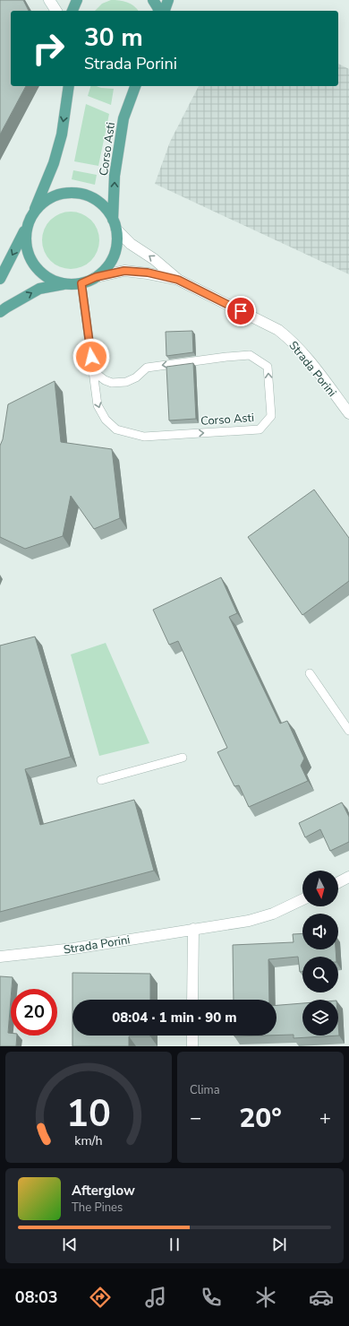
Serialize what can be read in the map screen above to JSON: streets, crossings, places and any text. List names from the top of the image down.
{
  "streets": {
    "main road": ["Corso Asti"],
    "street": ["Strada Porini"]
  },
  "crossings": [
    ["Corso Asti", "Strada Porini"]
  ],
  "north": "bottom",
  "page": {
    "turn": ["30 m", "Strada Porini"],
    "limit": "20",
    "trip": "08:04 · 1 min · 90 m",
    "tile": "Clima",
    "heat": ["−", "20°", "+"],
    "song": ["Afterglow", "The Pines"],
    "tabs": "08:03",
    "gauge": ["10", "km/h"]
  }
}
